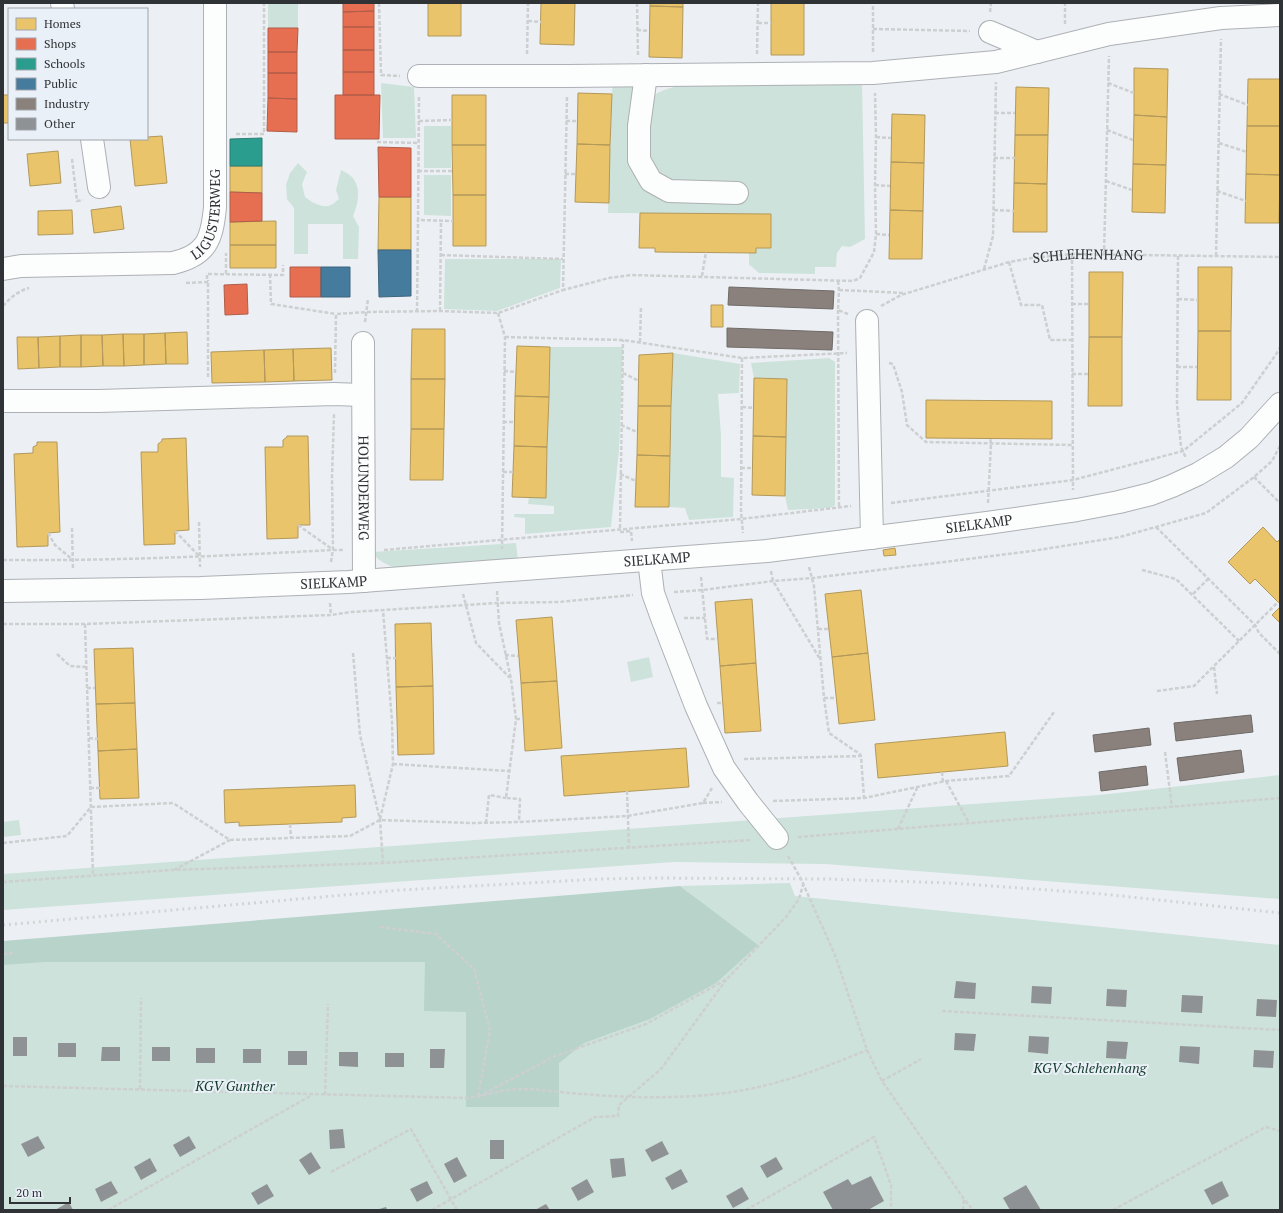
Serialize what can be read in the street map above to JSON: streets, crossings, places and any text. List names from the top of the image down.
{
  "streets": {
    "street": ["LIGUSTERWEG", "HOLUNDERWEG", "SIELKAMP"],
    "path": ["SCHLEHENHANG"]
  },
  "crossings": [
    ["HOLUNDERWEG", "SIELKAMP"]
  ],
  "parks": ["KGV Schlehenhang", "KGV Gunther"],
  "legend": [
    "Homes",
    "Shops",
    "Schools",
    "Public",
    "Industry",
    "Other"
  ],
  "scale_bar": "20 m"
}
